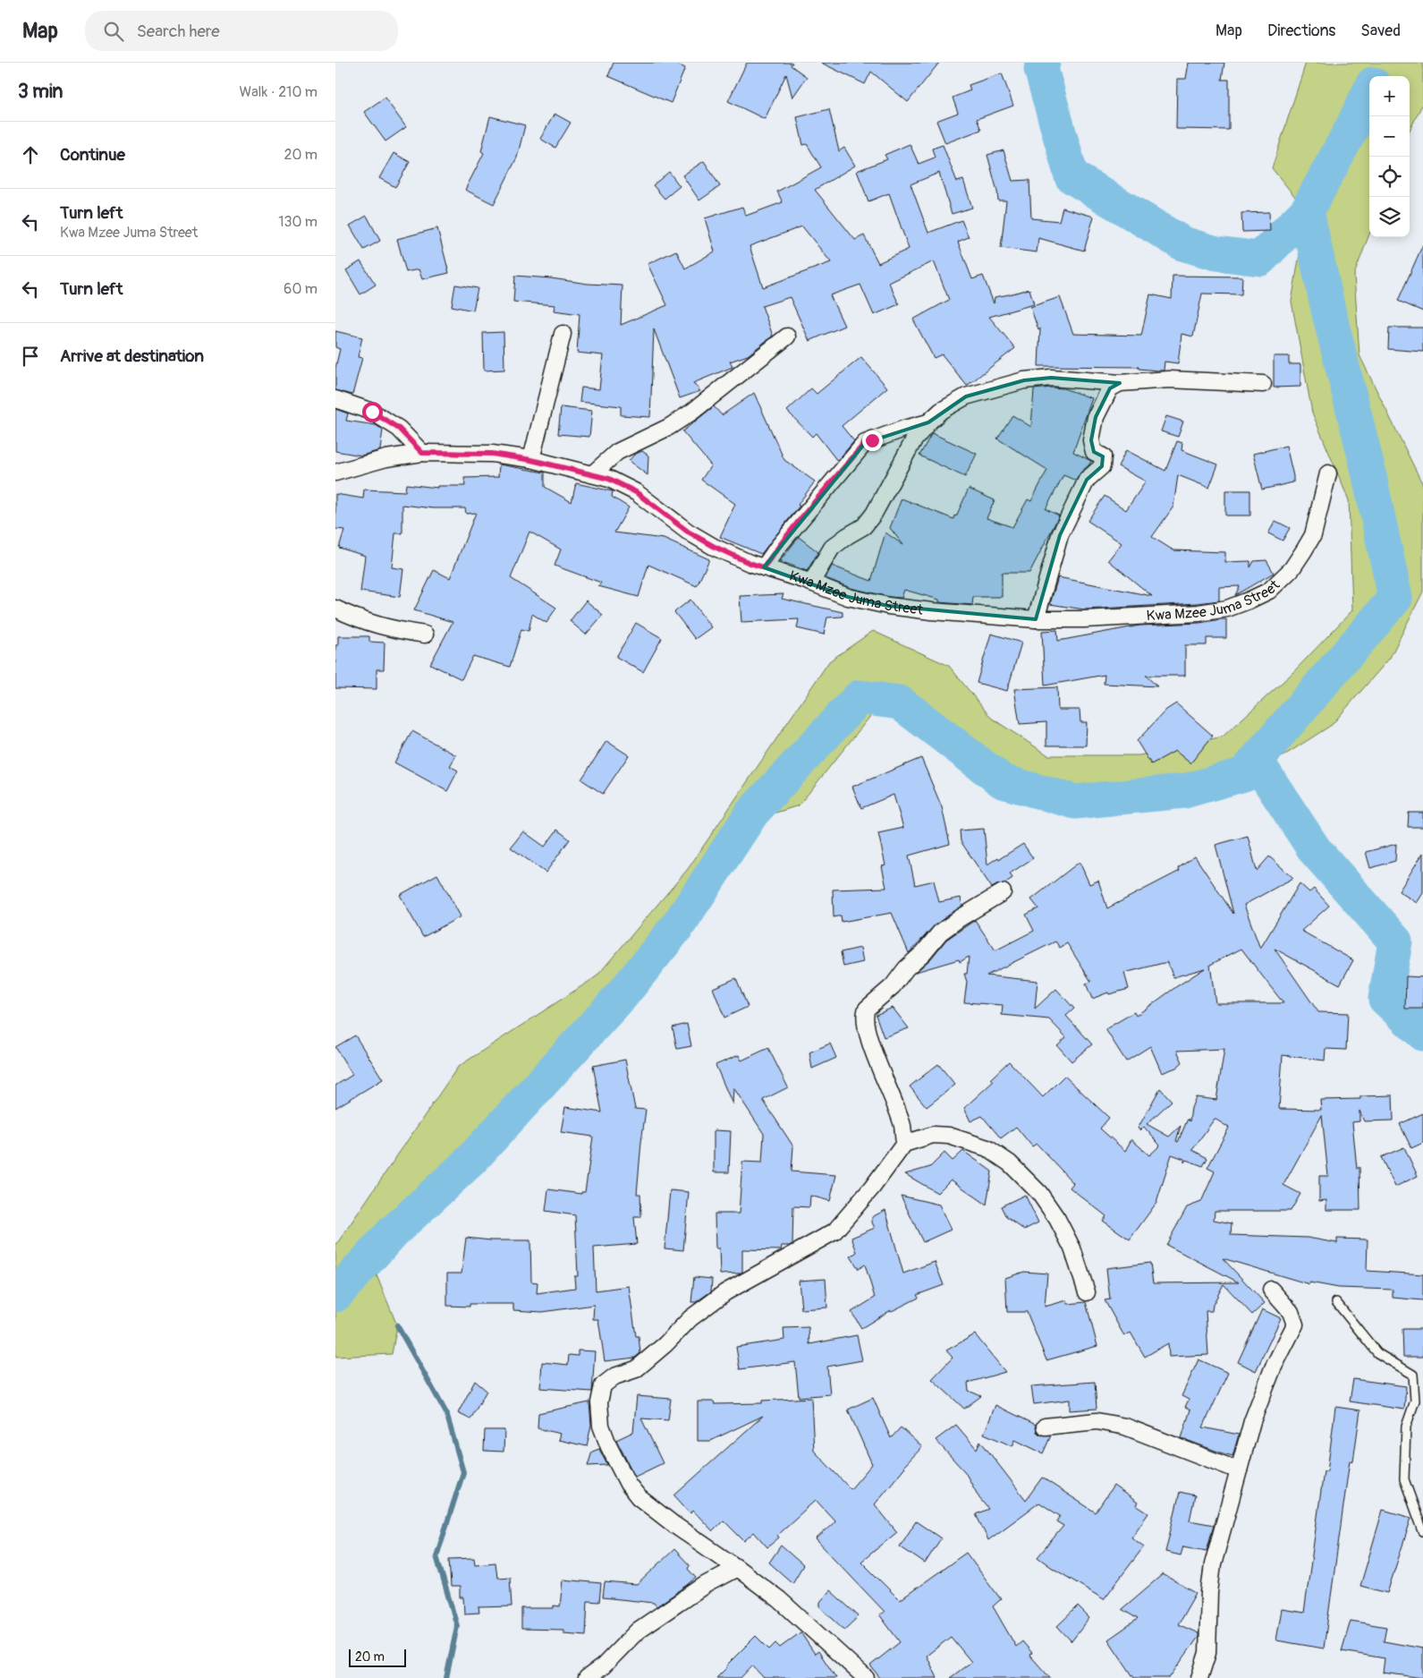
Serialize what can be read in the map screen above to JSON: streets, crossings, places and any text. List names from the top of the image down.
{
  "streets": {
    "street": ["Kwa Mzee Juma Street"]
  },
  "scale_bar": "20 m",
  "page": {
    "header": "Map",
    "search": "Search here",
    "nav": ["Map", "Directions", "Saved"],
    "heading": ["3 min", "Walk · 210 m"],
    "map_buttons": ["+", "−"],
    "list": [
      ["Continue", "20 m"],
      ["Turn left", "Kwa Mzee Juma Street", "130 m"],
      ["Turn left", "60 m"],
      "Arrive at destination"
    ],
    "scale": "20 m"
  }
}
